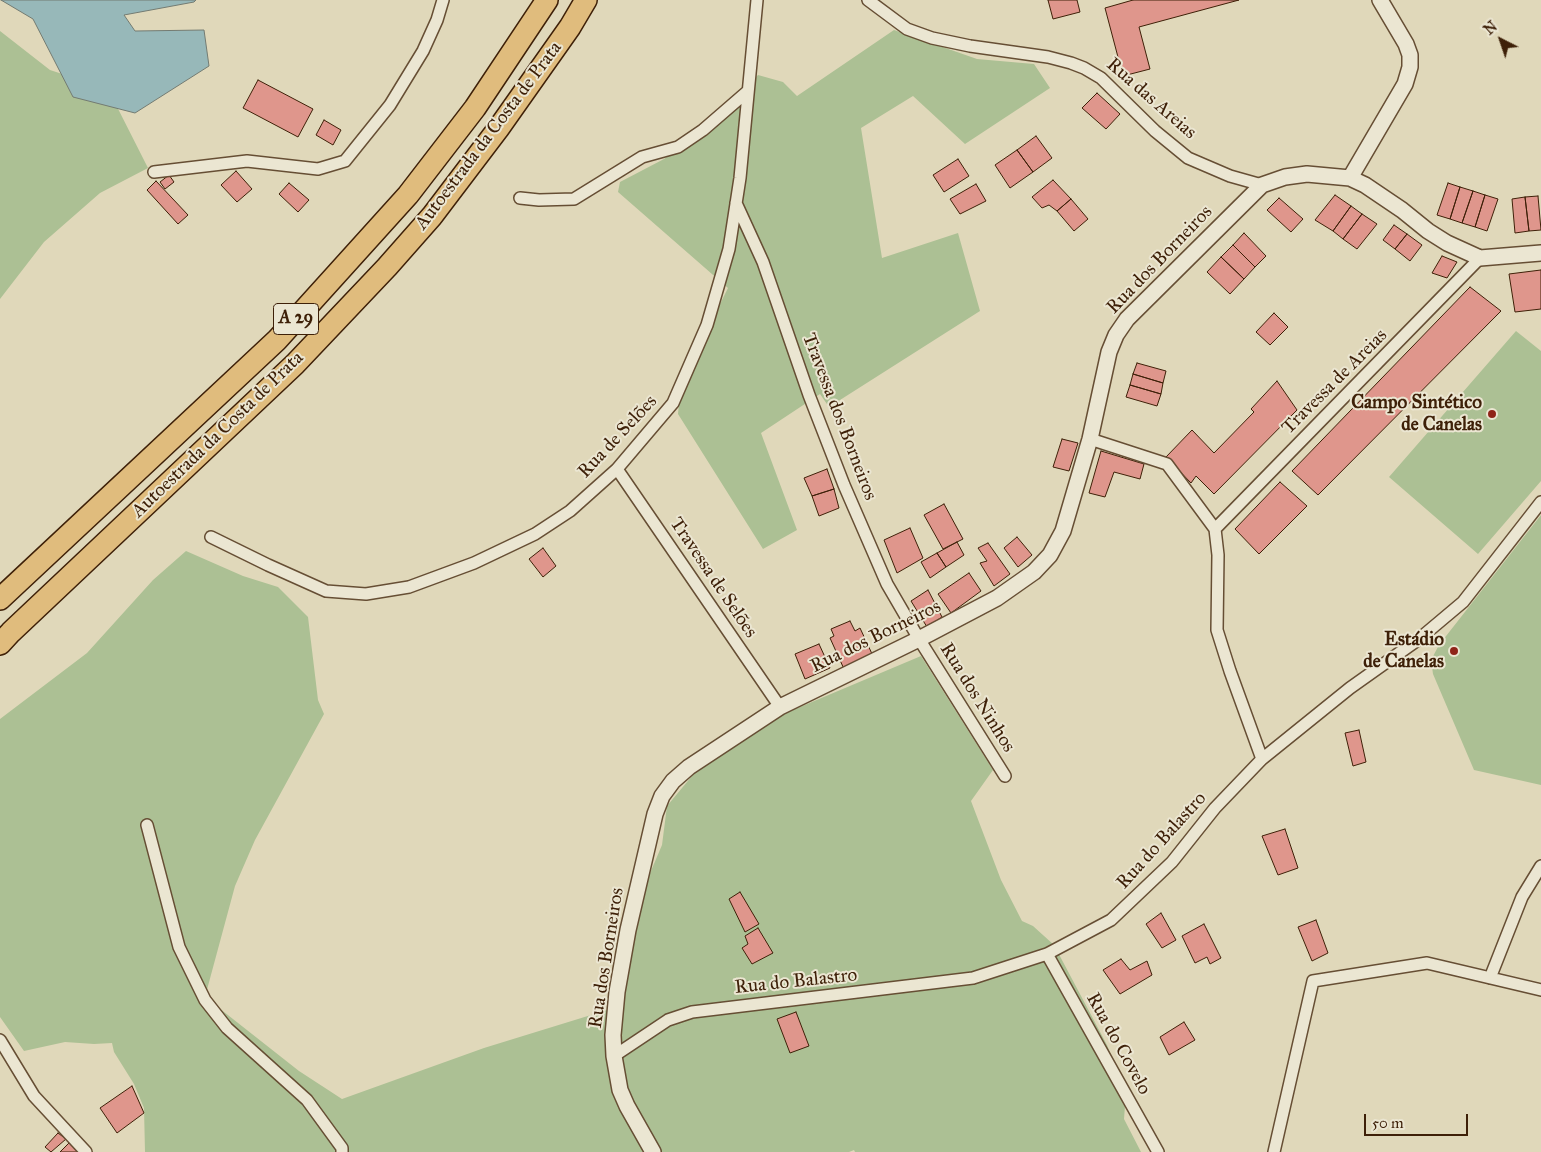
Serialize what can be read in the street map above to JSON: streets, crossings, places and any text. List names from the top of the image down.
{
  "streets": {
    "highway": ["Autoestrada da Costa de Prata", "A 29"],
    "street": [
      "Rua das Areias",
      "Rua dos Borneiros",
      "Travessa de Areias",
      "Travessa dos Borneiros",
      "Rua de Selões",
      "Travessa de Selões",
      "Rua dos Ninhos",
      "Rua do Balastro",
      "Rua do Covelo"
    ]
  },
  "crossings": [
    ["Rua das Areias", "Rua dos Borneiros"],
    ["Rua dos Borneiros", "Travessa dos Borneiros"],
    ["Rua dos Borneiros", "Travessa de Selões"],
    ["Rua dos Borneiros", "Rua dos Ninhos"],
    ["Rua dos Borneiros", "Rua do Balastro"],
    ["Travessa dos Borneiros", "Rua de Selões"],
    ["Travessa dos Borneiros", "Rua dos Ninhos"],
    ["Rua de Selões", "Travessa de Selões"],
    ["Rua do Balastro", "Rua do Covelo"]
  ],
  "places": ["Campo Sintético de Canelas", "Estádio de Canelas"],
  "scale_bar": "50 m",
  "north": "top left"
}
